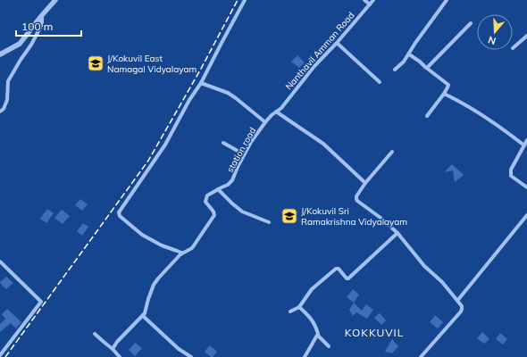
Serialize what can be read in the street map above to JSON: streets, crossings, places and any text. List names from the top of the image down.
{
  "streets": {
    "street": ["Nanthavil Amman Road", "station road"]
  },
  "crossings": [
    ["Nanthavil Amman Road", "station road"]
  ],
  "districts": ["KOKKUVIL"],
  "places": {
    "school or university": ["J/Kokuvil East Namagal Vidyalayam", "J/Kokuvil Sri Ramakrishna Vidyalayam"]
  },
  "scale_bar": "100 m",
  "north": "bottom"
}
